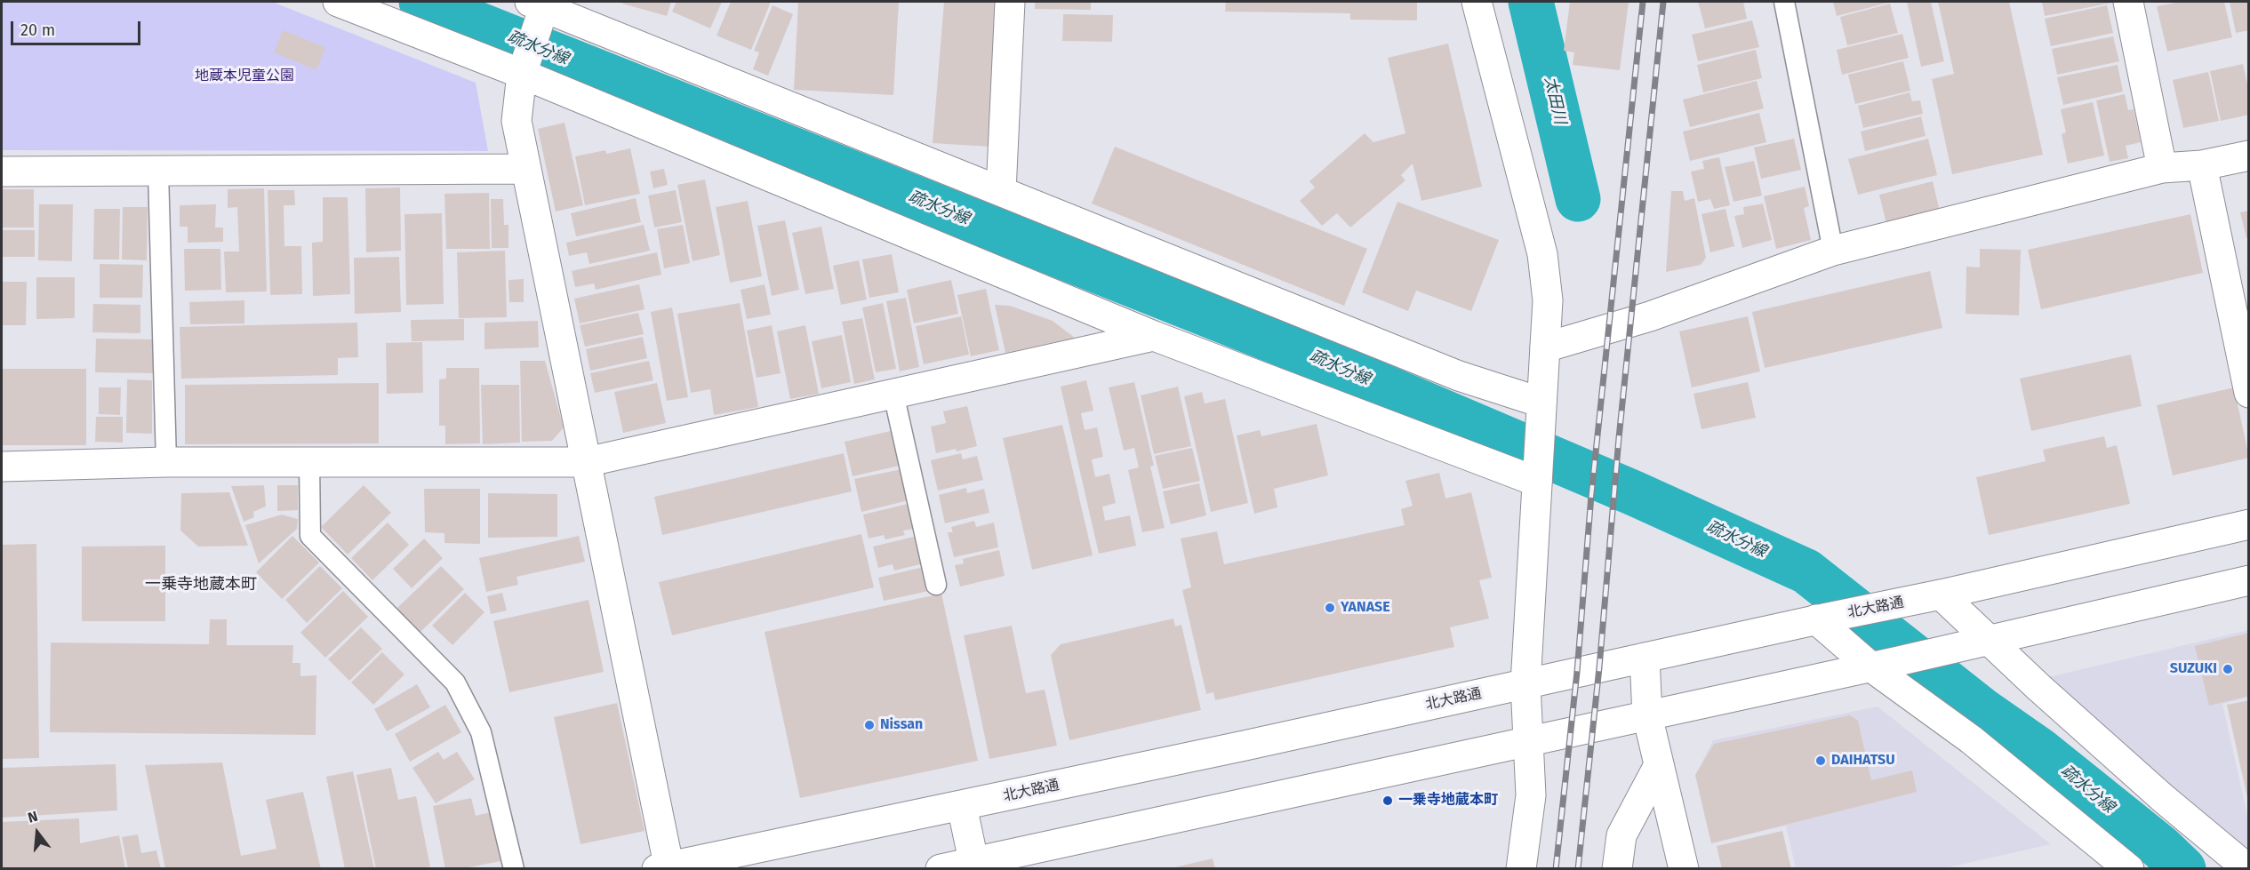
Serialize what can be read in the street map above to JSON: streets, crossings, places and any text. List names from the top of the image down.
{
  "streets": {
    "street": ["北大路通"]
  },
  "districts": ["一乗寺地蔵本町"],
  "water": ["疏水分線", "太田川"],
  "parks": ["地蔵本児童公園"],
  "places": [
    "YANASE",
    "SUZUKI",
    "Nissan",
    "DAIHATSU",
    "一乗寺地蔵本町"
  ],
  "scale_bar": "20 m",
  "north": "top"
}
